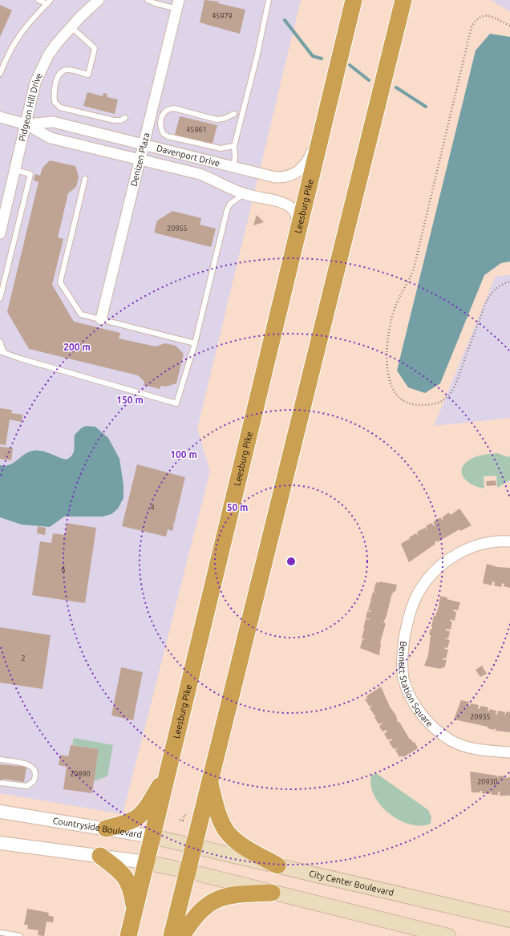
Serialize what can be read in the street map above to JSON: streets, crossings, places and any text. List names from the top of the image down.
{
  "streets": {
    "highway": ["Leesburg Pike"],
    "main road": ["Countryside Boulevard", "City Center Boulevard"],
    "street": [
      "Pidgeon Hill Drive",
      "Davenport Drive",
      "Denizen Plaza",
      "Bennett Station Square"
    ]
  },
  "crossings": [
    ["Pidgeon Hill Drive", "Davenport Drive"],
    ["Davenport Drive", "Denizen Plaza"],
    ["Davenport Drive", "Leesburg Pike"],
    ["Leesburg Pike", "Countryside Boulevard"],
    ["Countryside Boulevard", "City Center Boulevard"]
  ],
  "house_numbers": [
    "45979",
    "45961",
    "20955",
    "4",
    "6",
    "2",
    "20935",
    "20890",
    "20930"
  ],
  "rings": [
    "200 m",
    "150 m",
    "100 m",
    "50 m"
  ]
}
